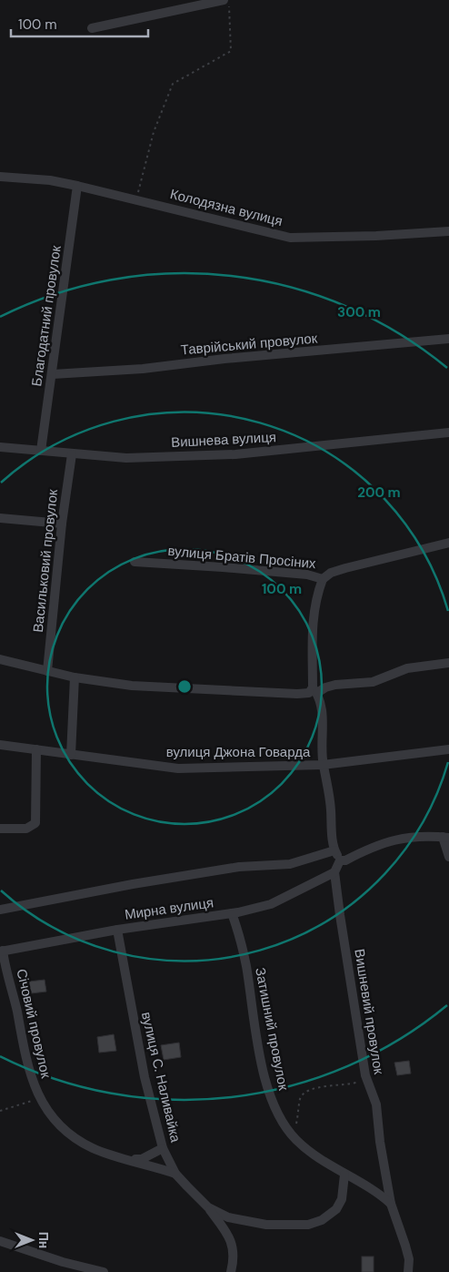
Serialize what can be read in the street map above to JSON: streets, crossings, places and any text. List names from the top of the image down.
{
  "streets": {
    "street": [
      "Колодязна вулиця",
      "Благодатний провулок",
      "Таврійський провулок",
      "Вишнева вулиця",
      "вулиця Братів Просіних",
      "Васильковий провулок",
      "вулиця Джона Говарда",
      "Мирна вулиця",
      "Вишневий провулок",
      "Січовий провулок",
      "Затишний провулок",
      "вулиця С. Наливайка"
    ]
  },
  "crossings": [
    ["Колодязна вулиця", "Благодатний провулок"],
    ["Благодатний провулок", "Таврійський провулок"],
    ["Благодатний провулок", "Вишнева вулиця"],
    ["Вишнева вулиця", "Васильковий провулок"],
    ["Мирна вулиця", "Вишневий провулок"],
    ["Мирна вулиця", "Січовий провулок"],
    ["Мирна вулиця", "Затишний провулок"],
    ["Мирна вулиця", "вулиця С. Наливайка"],
    ["Вишневий провулок", "Затишний провулок"],
    ["Січовий провулок", "вулиця С. Наливайка"],
    ["Затишний провулок", "вулиця С. Наливайка"]
  ],
  "scale_bar": "100 m",
  "north": "right",
  "rings": ["300 m", "200 m", "100 m"]
}
